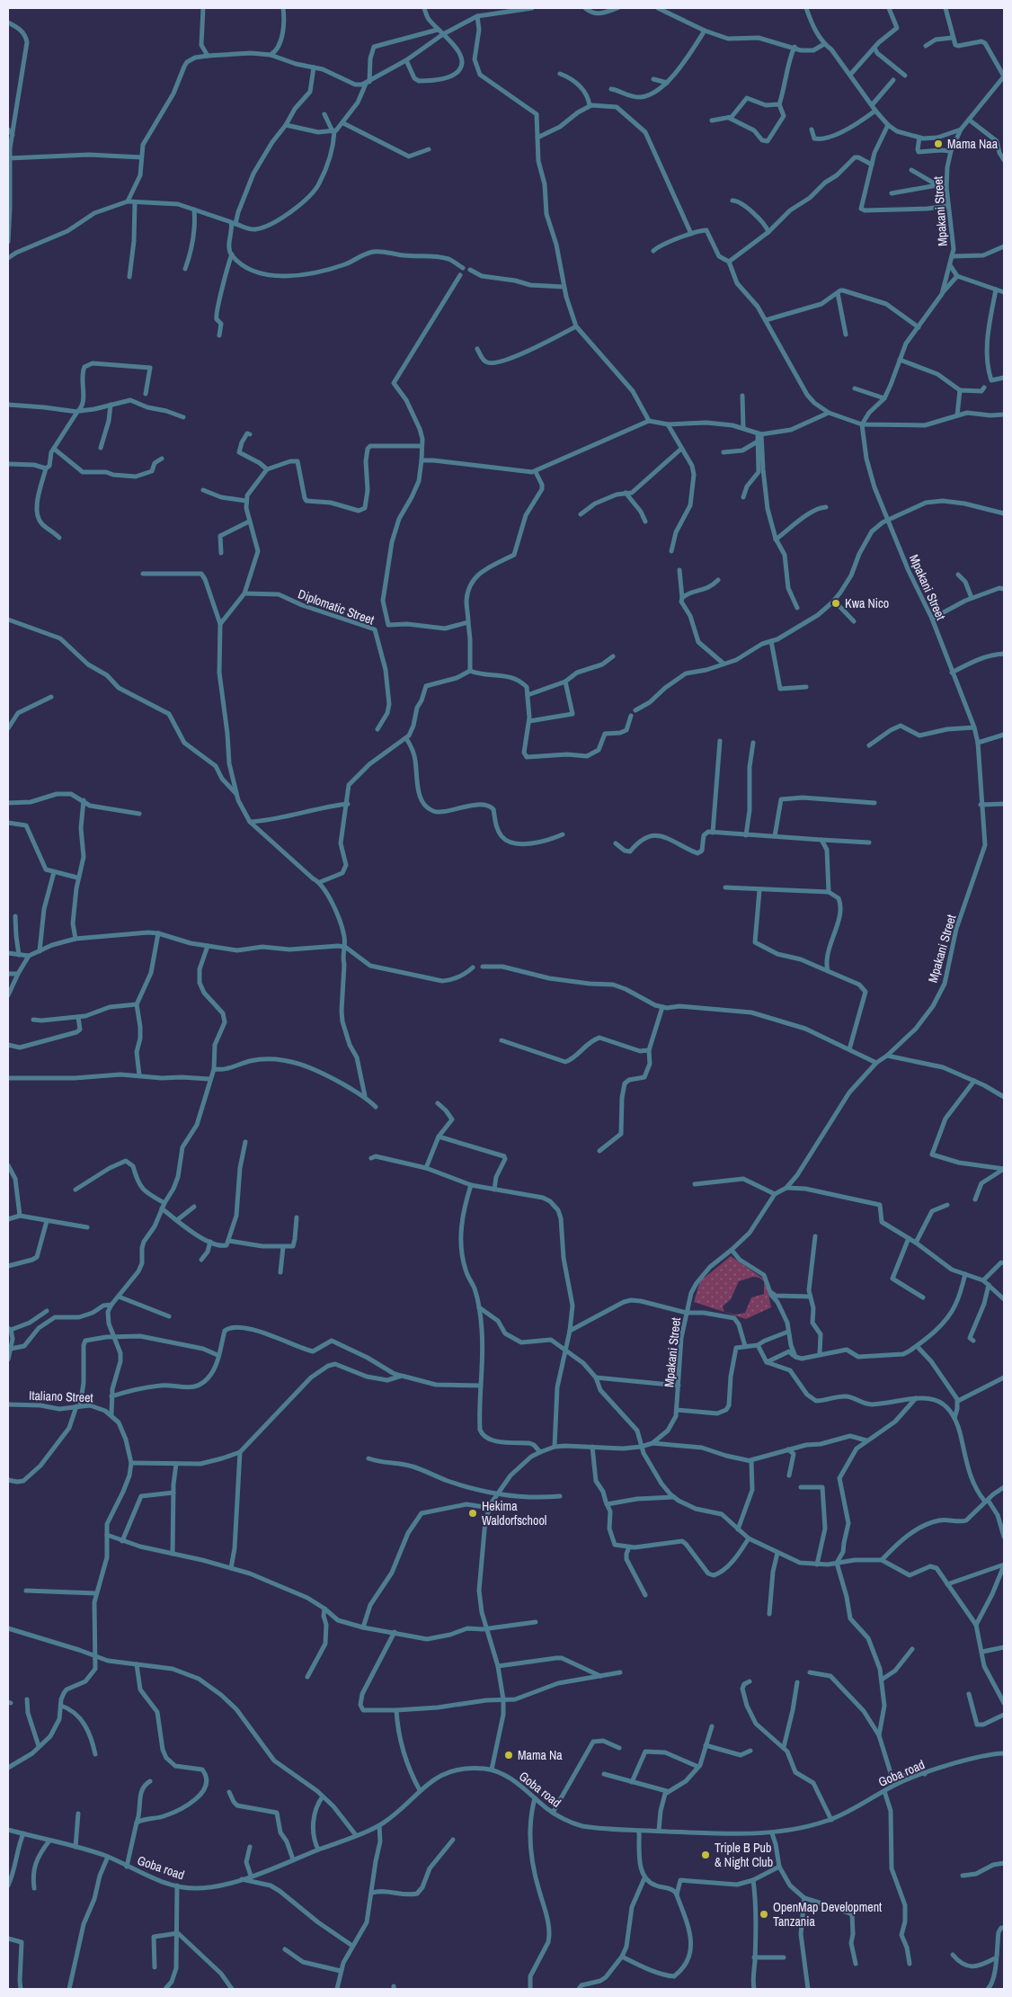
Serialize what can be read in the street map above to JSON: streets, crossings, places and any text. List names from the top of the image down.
{
  "streets": {
    "street": [
      "Mpakani Street",
      "Diplomatic Street",
      "Italiano Street",
      "Goba road"
    ]
  },
  "crossings": [
    ["Mpakani Street", "Goba road"]
  ],
  "places": [
    "Mama Naa",
    "Kwa Nico",
    "Hekima Waldorfschool",
    "Mama Na",
    "Triple B Pub & Night Club",
    "OpenMap Development Tanzania"
  ]
}
